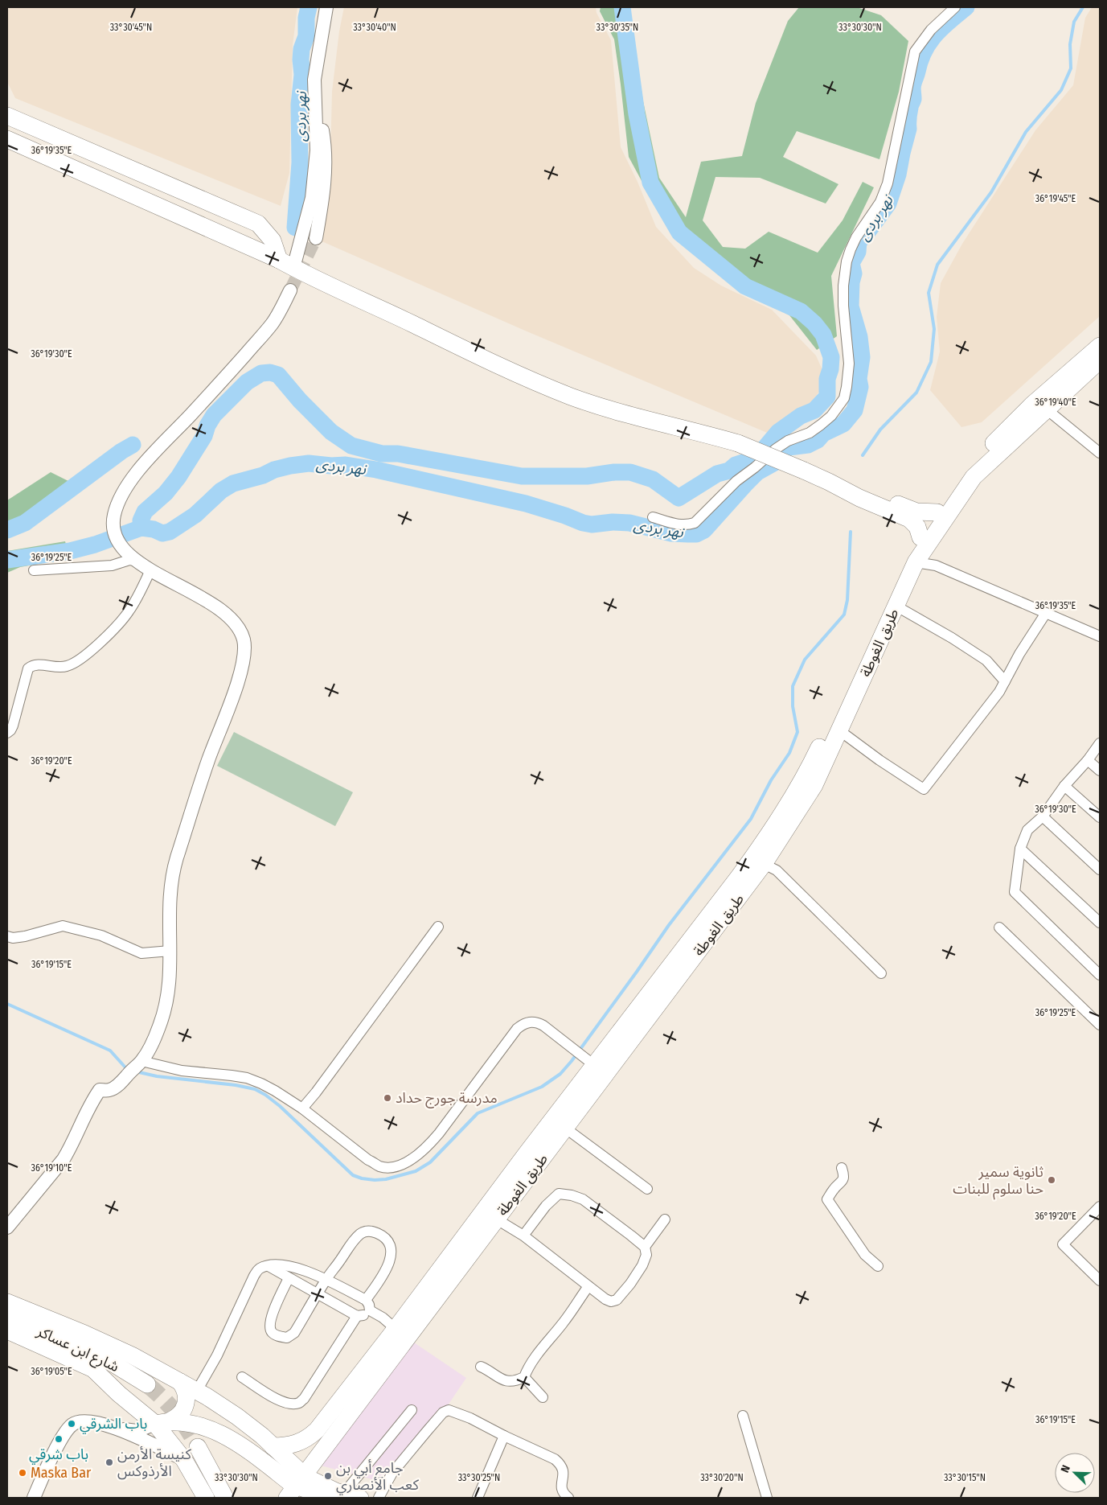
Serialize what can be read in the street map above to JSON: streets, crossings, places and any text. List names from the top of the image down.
{
  "streets": {
    "main road": ["طريق الغوطة", "شارع ابن عساكر"]
  },
  "water": ["نهر بردى"],
  "places": [
    "مدرسة جورج حداد",
    "ثانوية سمير حنا سلوم للبنات",
    "باب الشرقي",
    "باب شرقي",
    "كنيسة الأرمن الأرذوكس",
    "Maska Bar",
    "جامع أبي بن كعب الأنصاري"
  ],
  "north": "top left",
  "coordinates": [
    "33°30'45\"N",
    "33°30'40\"N",
    "33°30'35\"N",
    "33°30'30\"N",
    "36°19'35\"E",
    "36°19'45\"E",
    "36°19'30\"E",
    "36°19'40\"E",
    "36°19'25\"E",
    "36°19'20\"E",
    "36°19'15\"E",
    "36°19'10\"E",
    "36°19'05\"E",
    "33°30'25\"N",
    "33°30'20\"N",
    "33°30'15\"N"
  ]
}
